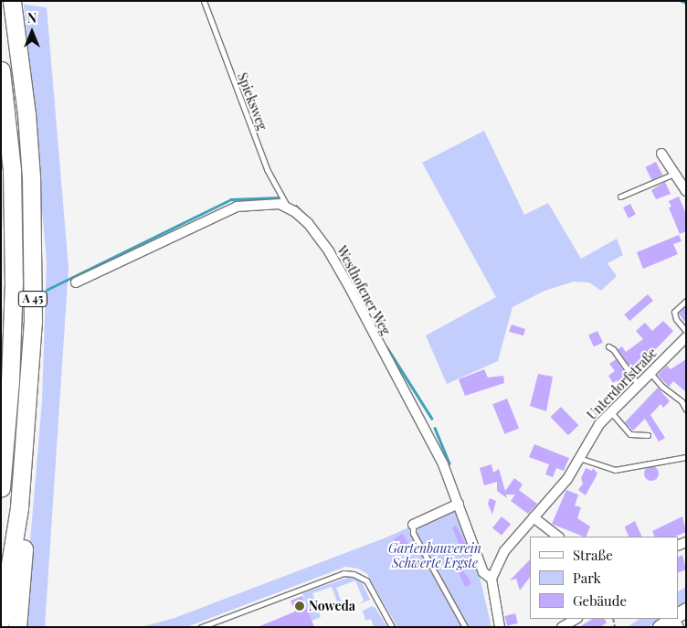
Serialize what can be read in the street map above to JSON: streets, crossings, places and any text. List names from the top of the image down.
{
  "streets": {
    "highway": ["A 45"],
    "street": ["Westhofener Weg", "Unterdorfstraße"],
    "lane": ["Spieksweg"]
  },
  "crossings": [
    ["Spieksweg", "Westhofener Weg"],
    ["Westhofener Weg", "Unterdorfstraße"]
  ],
  "parks": ["Gartenbauverein Schwerte Ergste"],
  "places": ["Noweda"],
  "legend": ["Straße", "Park", "Gebäude"],
  "north": "top"
}
